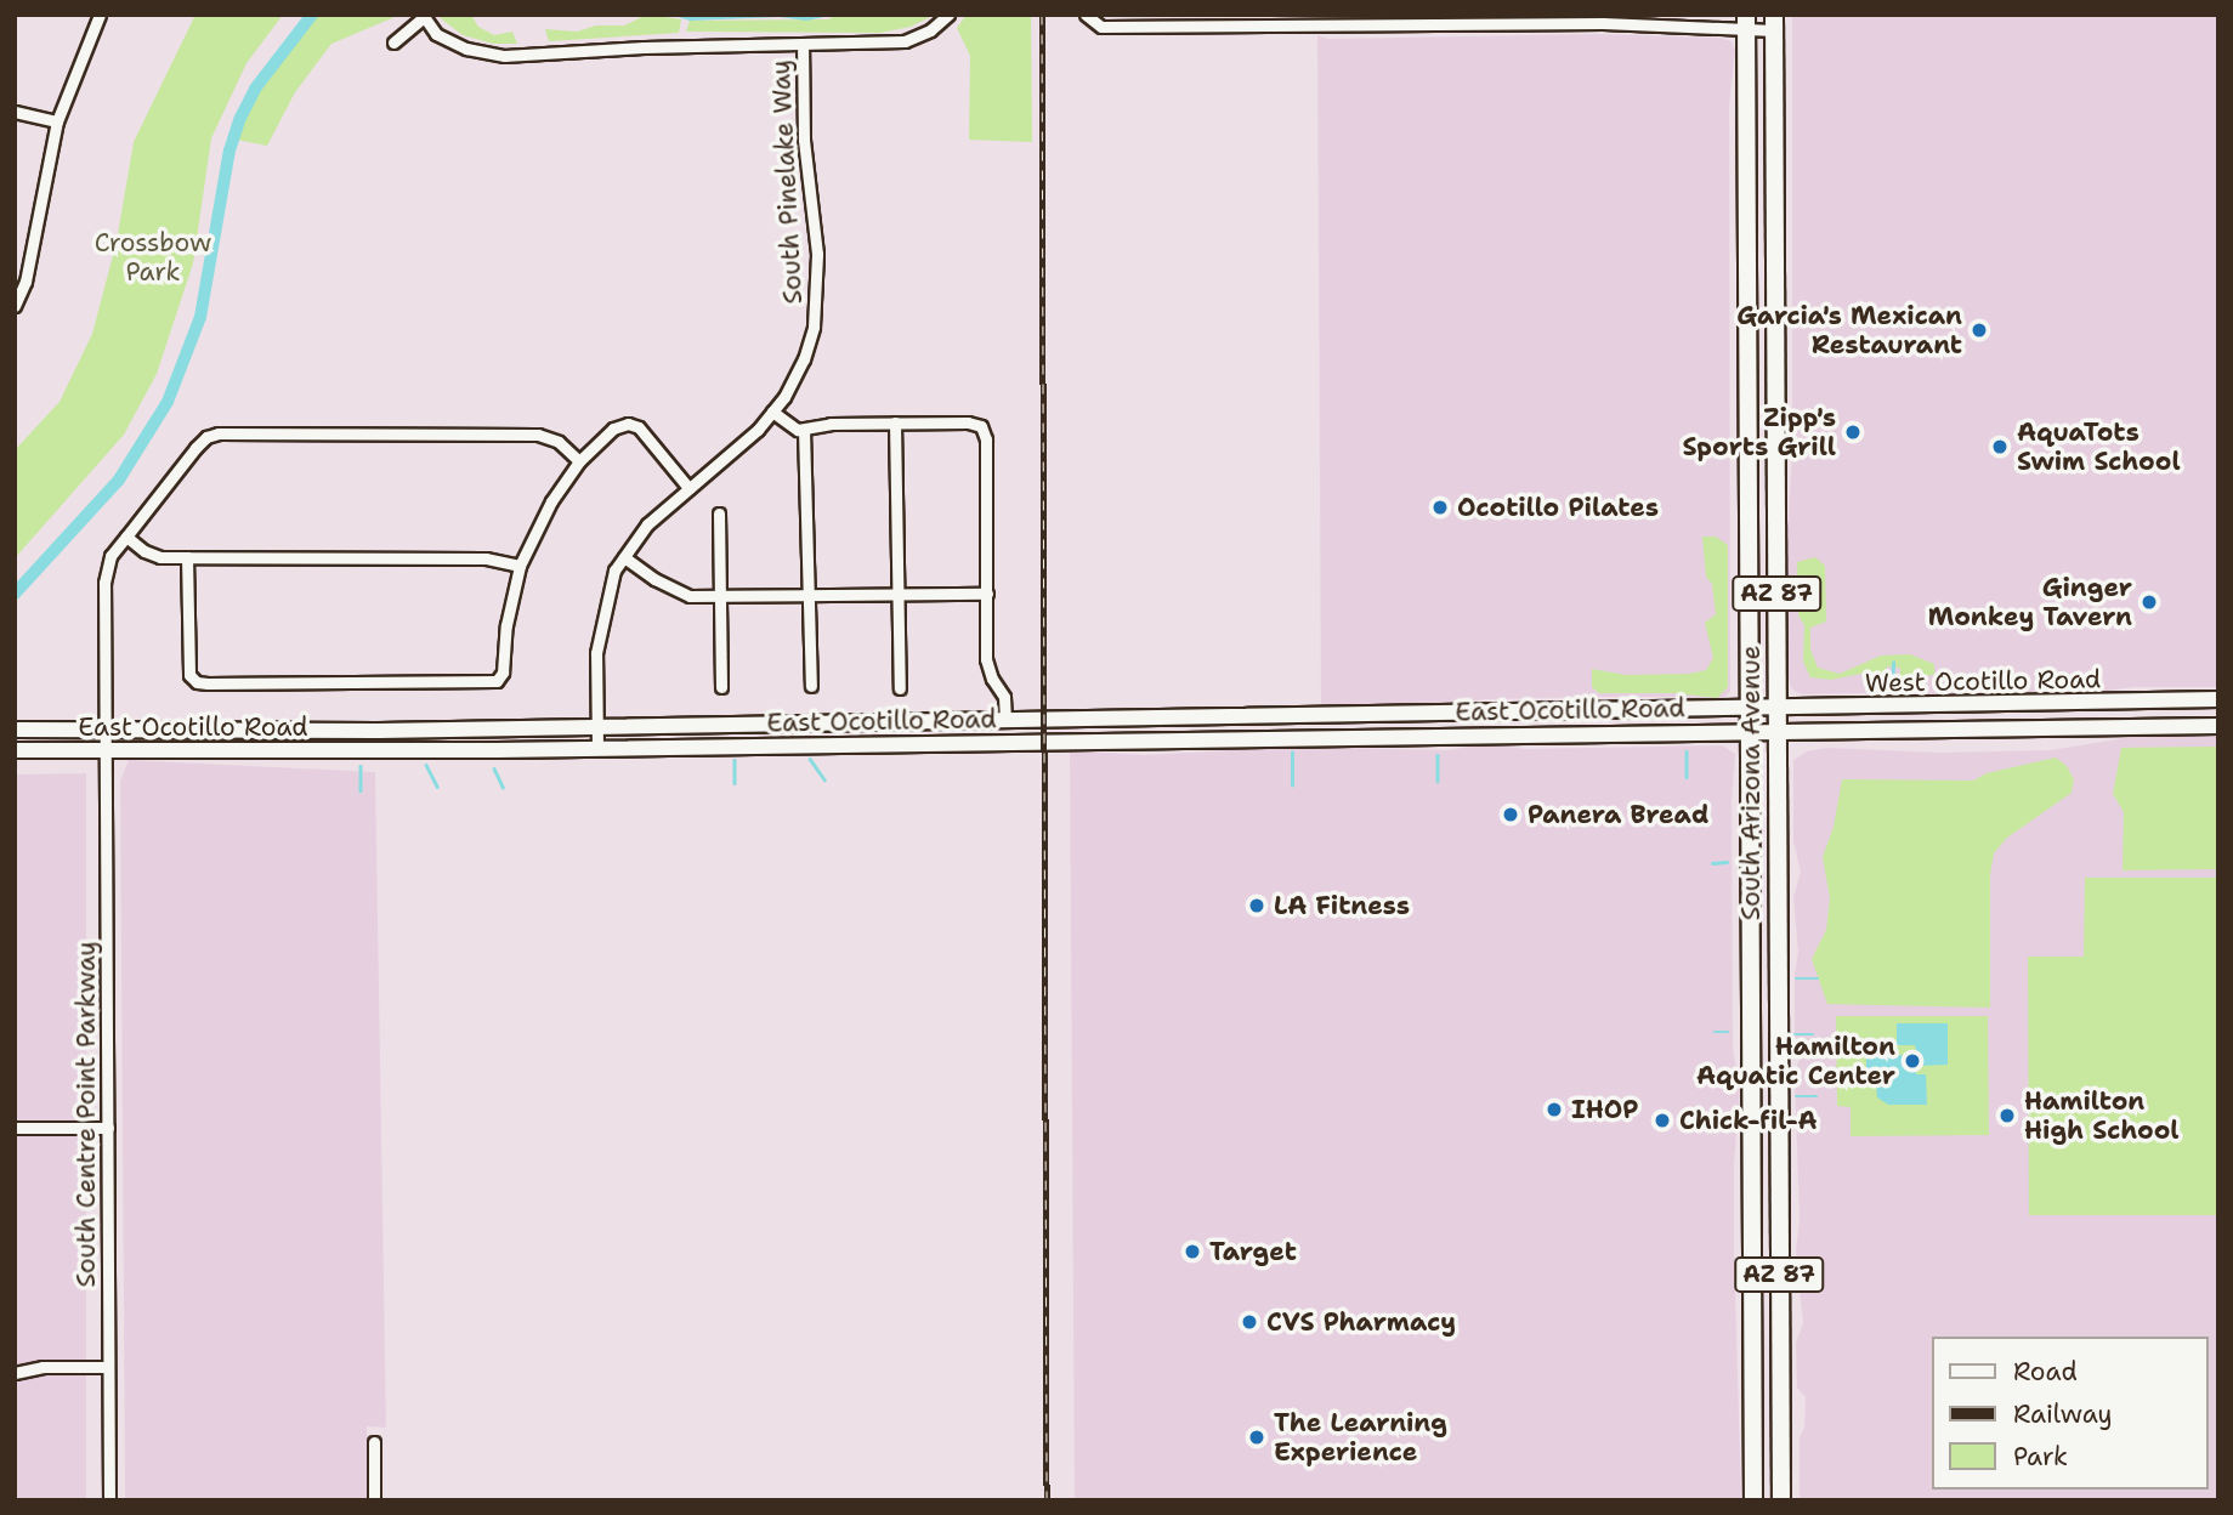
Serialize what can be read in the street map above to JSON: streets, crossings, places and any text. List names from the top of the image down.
{
  "streets": {
    "main road": [
      "AZ 87",
      "West Ocotillo Road",
      "East Ocotillo Road",
      "South Arizona Avenue"
    ],
    "street": ["South Pinelake Way", "South Centre Point Parkway"]
  },
  "crossings": [
    ["South Pinelake Way", "East Ocotillo Road"],
    ["West Ocotillo Road", "East Ocotillo Road"],
    ["West Ocotillo Road", "South Arizona Avenue"],
    ["East Ocotillo Road", "South Arizona Avenue"],
    ["East Ocotillo Road", "South Centre Point Parkway"]
  ],
  "parks": ["Crossbow Park"],
  "places": [
    "Garcia's Mexican Restaurant",
    "Zipp's Sports Grill",
    "AquaTots Swim School",
    "Ocotillo Pilates",
    "Ginger Monkey Tavern",
    "Panera Bread",
    "LA Fitness",
    "Hamilton Aquatic Center",
    "IHOP",
    "Hamilton High School",
    "Chick-fil-A",
    "Target",
    "CVS Pharmacy",
    "The Learning Experience"
  ],
  "legend": ["Road", "Railway", "Park"]
}
